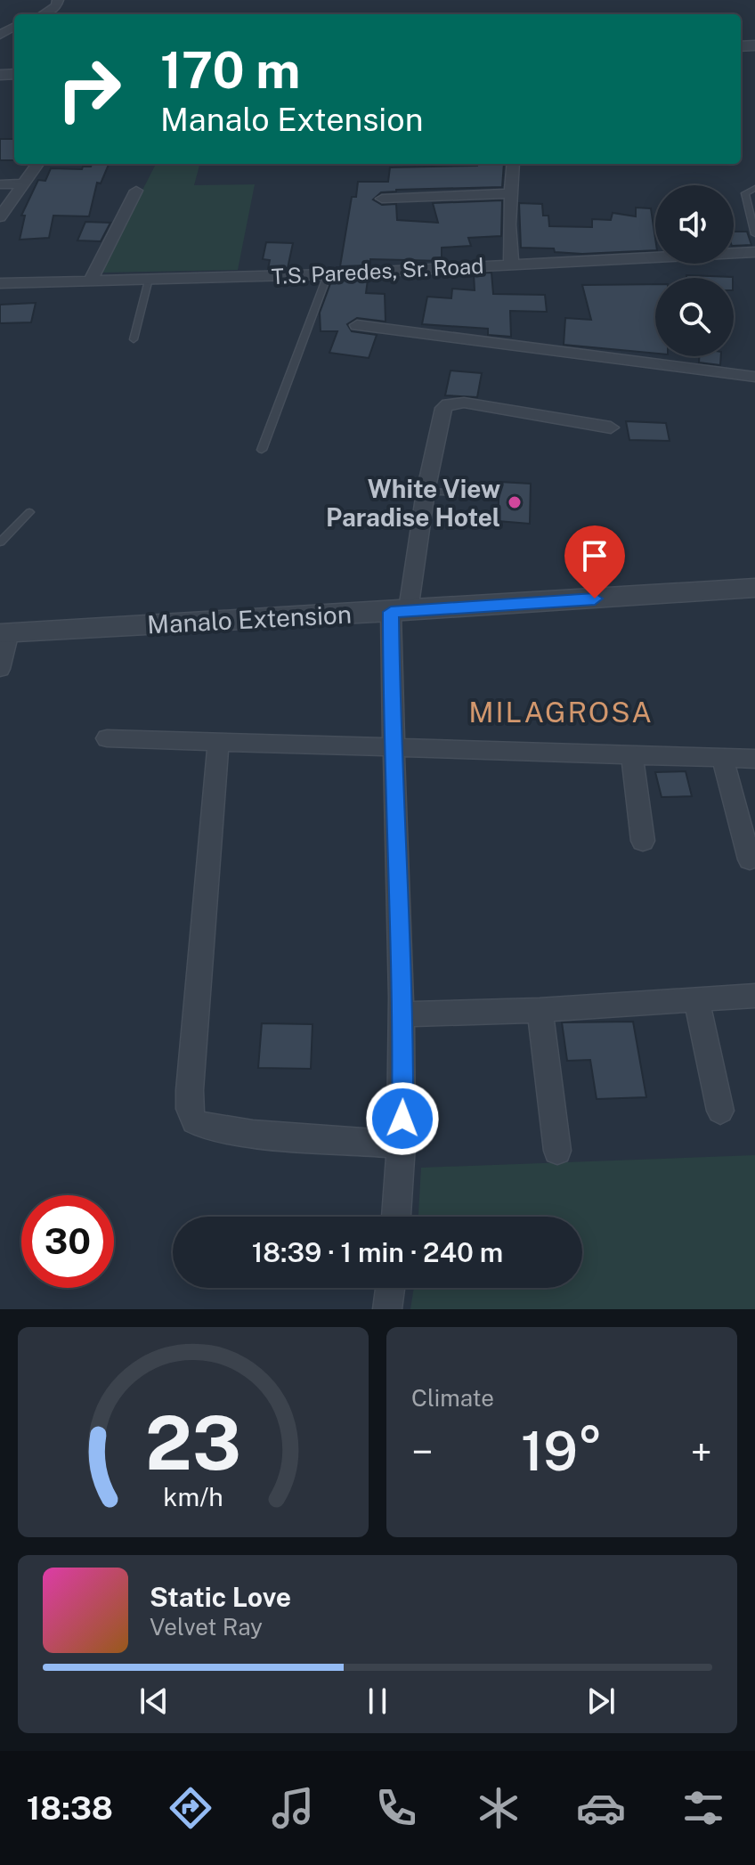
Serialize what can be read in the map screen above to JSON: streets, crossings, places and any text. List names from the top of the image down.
{
  "streets": {
    "street": ["T.S. Paredes, Sr. Road", "Manalo Extension"]
  },
  "districts": ["MILAGROSA"],
  "places": ["White View Paradise Hotel"],
  "page": {
    "turn": ["170 m", "Manalo Extension"],
    "limit": "30",
    "trip": "18:39 · 1 min · 240 m",
    "tile": "Climate",
    "heat": ["−", "19°", "+"],
    "song": ["Static Love", "Velvet Ray"],
    "tabs": "18:38",
    "gauge": ["23", "km/h"]
  }
}
